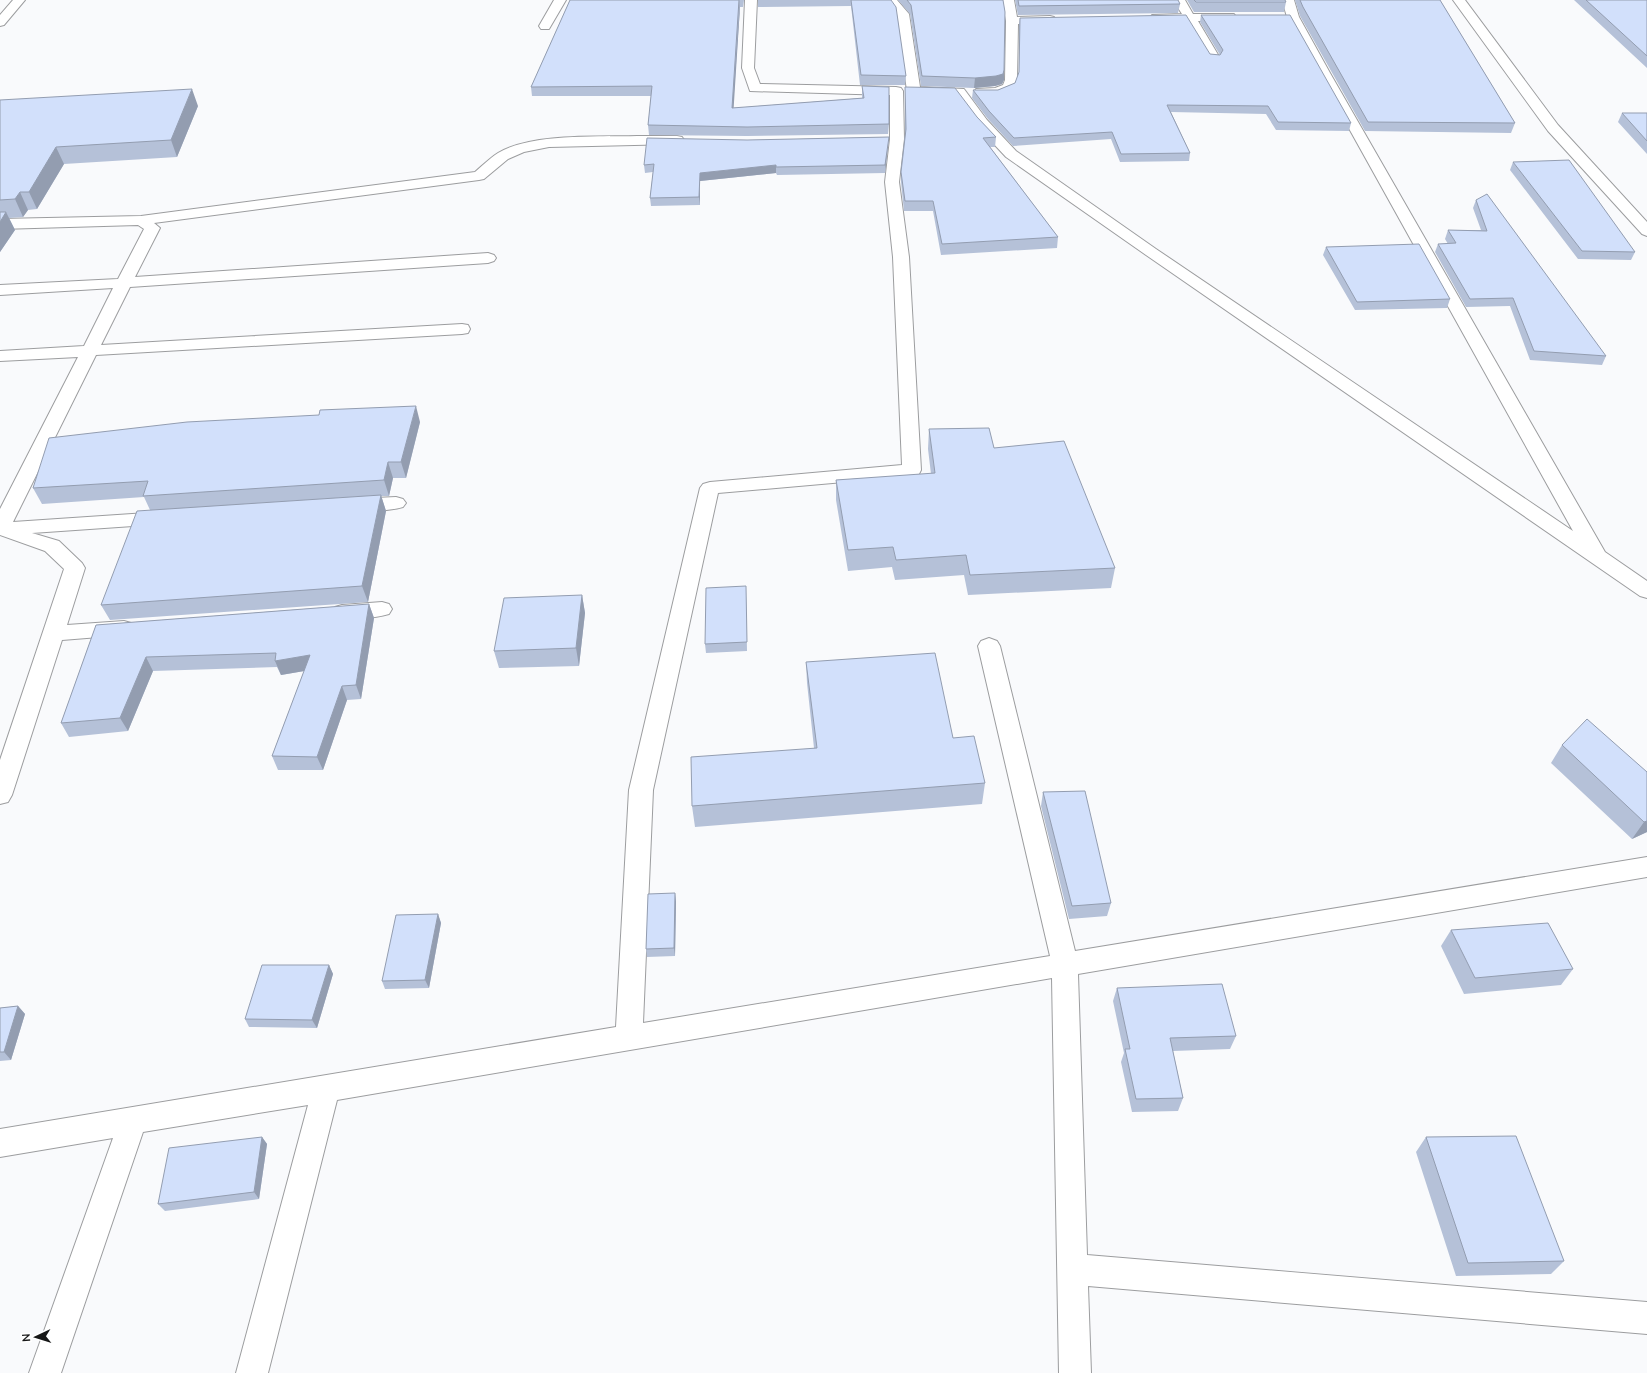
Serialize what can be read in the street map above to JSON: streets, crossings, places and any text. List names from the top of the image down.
{
  "north": "left"
}
